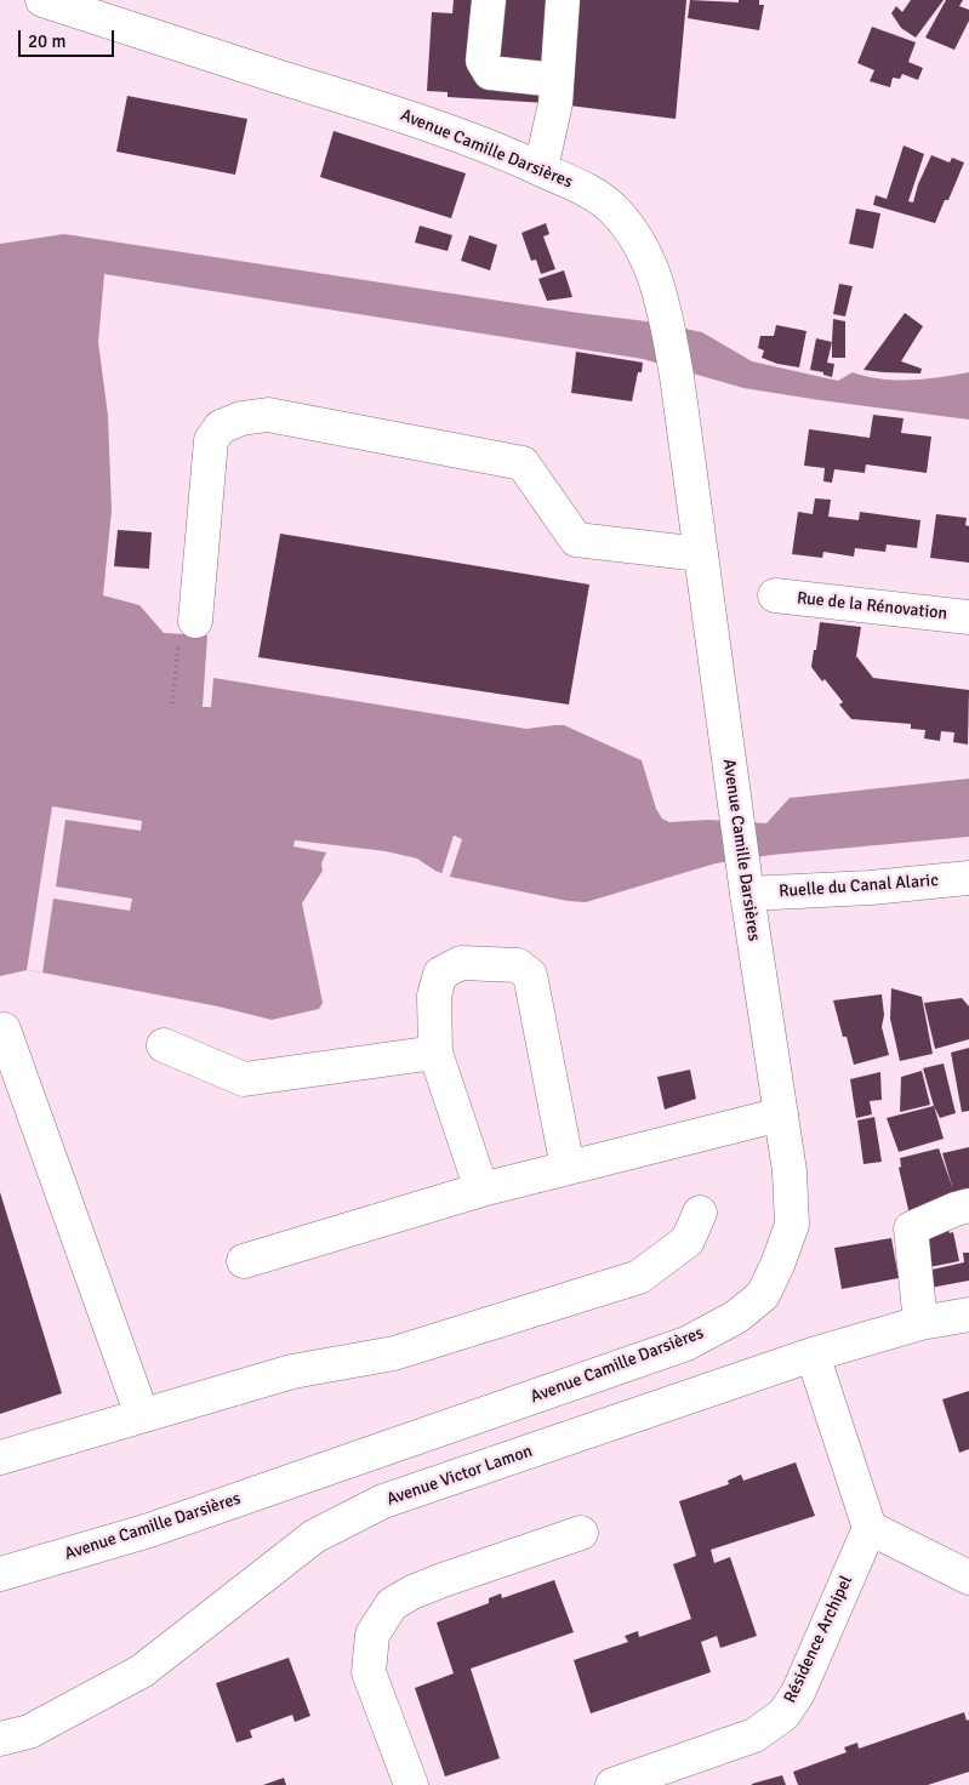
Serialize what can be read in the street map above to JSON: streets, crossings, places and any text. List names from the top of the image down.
{
  "streets": {
    "main road": [
      "Avenue Camille Darsières",
      "Rue de la Rénovation",
      "Ruelle du Canal Alaric",
      "Avenue Victor Lamon",
      "Résidence Archipel"
    ]
  },
  "crossings": [
    ["Avenue Camille Darsières", "Ruelle du Canal Alaric"]
  ],
  "scale_bar": "20 m"
}
